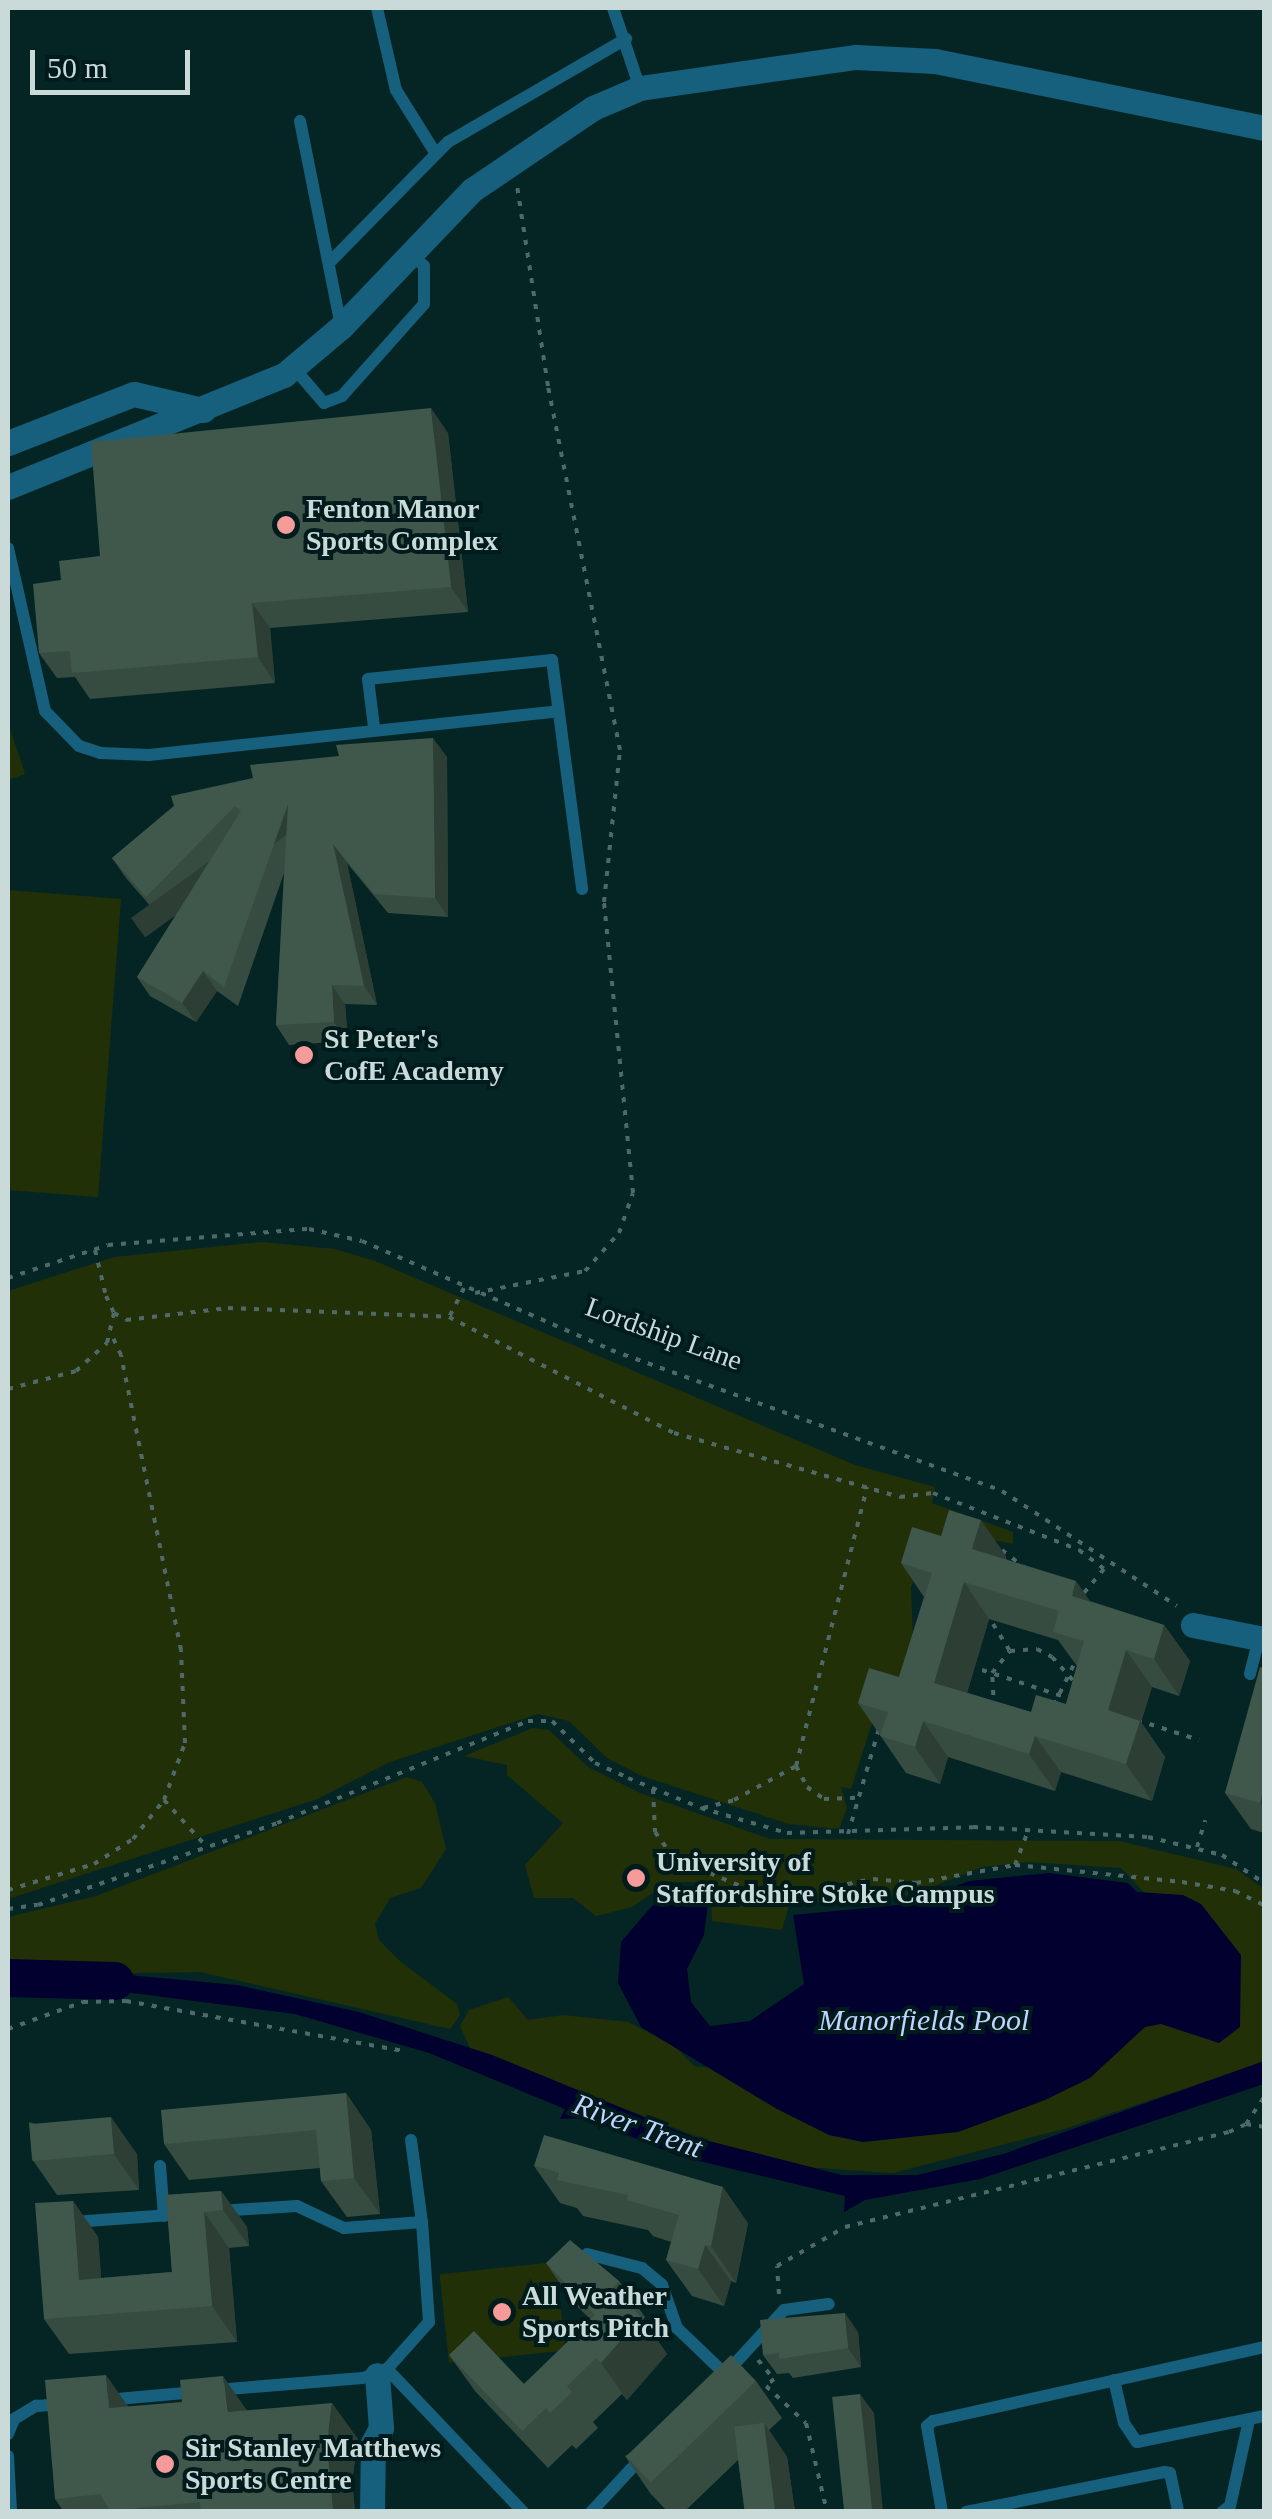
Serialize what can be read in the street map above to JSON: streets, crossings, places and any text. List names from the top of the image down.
{
  "streets": {
    "path": ["Lordship Lane"]
  },
  "water": ["Manorfields Pool", "River Trent"],
  "places": [
    "Fenton Manor Sports Complex",
    "St Peter's CofE Academy",
    "University of Staffordshire Stoke Campus",
    "All Weather Sports Pitch",
    "Sir Stanley Matthews Sports Centre"
  ],
  "scale_bar": "50 m"
}
